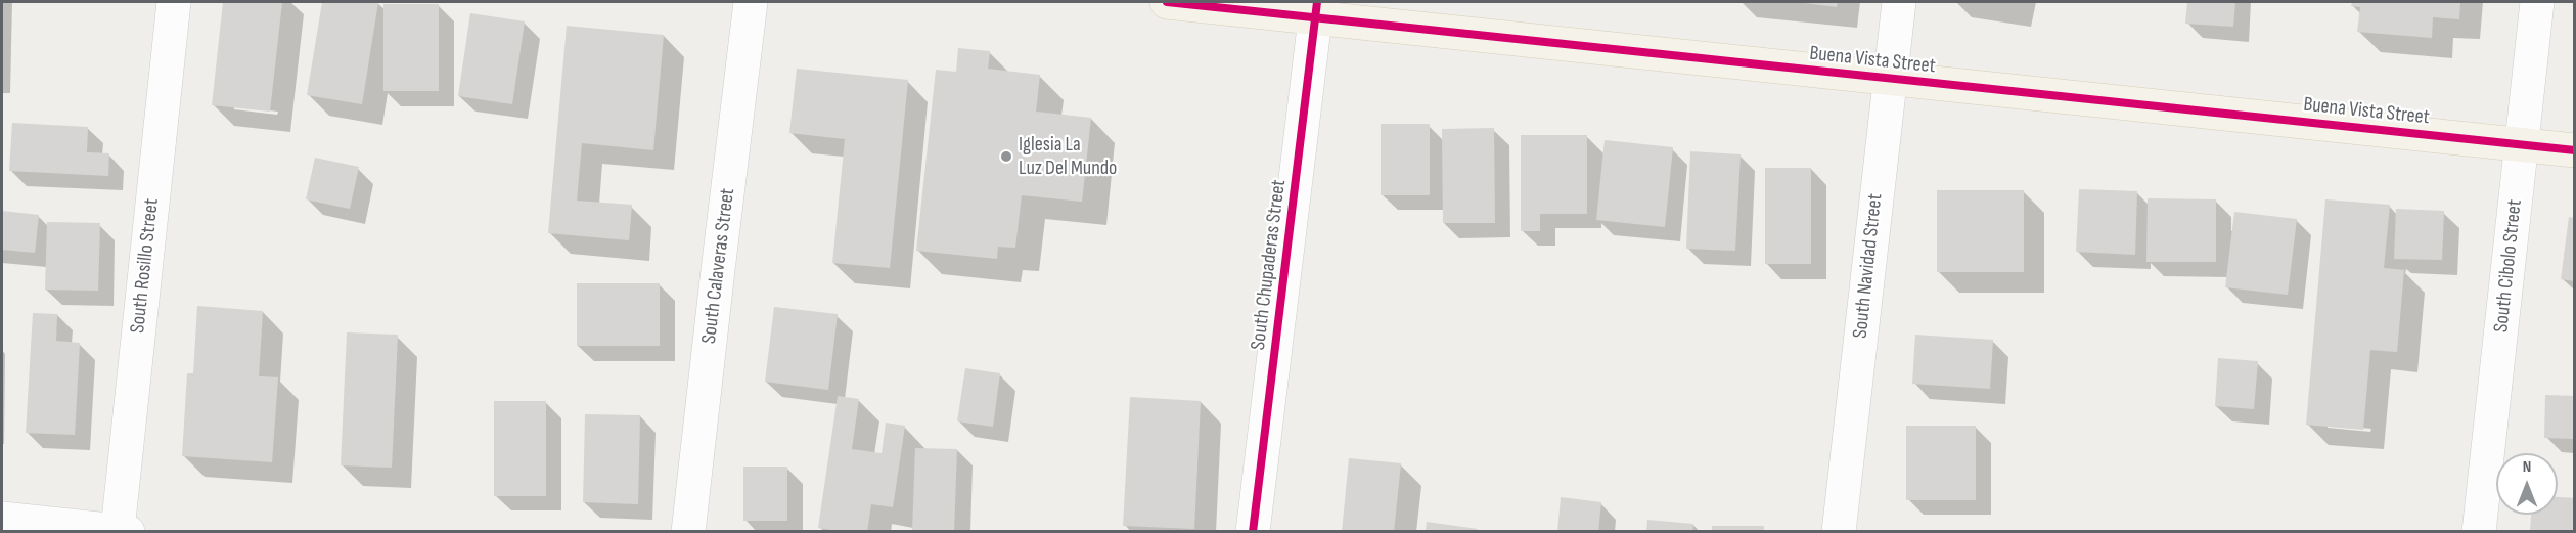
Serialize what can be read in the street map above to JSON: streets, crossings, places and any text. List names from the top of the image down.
{
  "streets": {
    "main road": ["Buena Vista Street"],
    "street": [
      "South Chupaderas Street",
      "South Rosillo Street",
      "South Calaveras Street",
      "South Navidad Street",
      "South Cibolo Street"
    ]
  },
  "crossings": [
    ["Buena Vista Street", "South Chupaderas Street"],
    ["Buena Vista Street", "South Navidad Street"],
    ["Buena Vista Street", "South Cibolo Street"]
  ],
  "places": ["Iglesia La Luz Del Mundo"],
  "north": "top"
}
